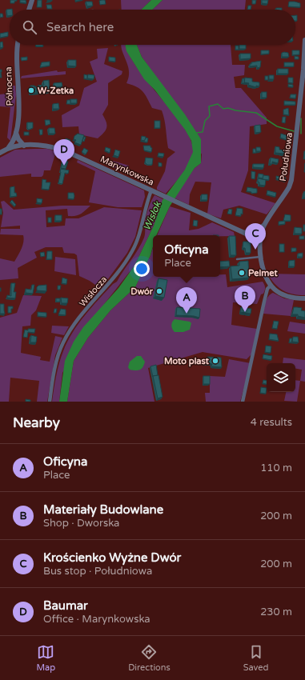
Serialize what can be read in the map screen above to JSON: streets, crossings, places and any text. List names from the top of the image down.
{
  "streets": {
    "street": [
      "Północna",
      "Południowa",
      "Marynkowska",
      "Wisłocza"
    ]
  },
  "crossings": [
    ["Północna", "Marynkowska"],
    ["Południowa", "Marynkowska"],
    ["Marynkowska", "Wisłocza"]
  ],
  "water": ["Wisłok"],
  "places": [
    "W-Zetka",
    "Pelmet",
    "Dwór",
    "Moto plast"
  ],
  "page": {
    "search": "Search here",
    "pins": [
      "D",
      "C",
      "B",
      "A"
    ],
    "popup": ["Oficyna", "Place"],
    "heading": ["Nearby", "4 results"],
    "list": [
      {
        "mark": "A",
        "name": "Oficyna",
        "note": "Place",
        "value": "110 m"
      },
      {
        "mark": "B",
        "name": "Materiały Budowlane",
        "note": "Shop · Dworska",
        "value": "200 m"
      },
      {
        "mark": "C",
        "name": "Krościenko Wyżne Dwór",
        "note": "Bus stop · Południowa",
        "value": "200 m"
      },
      {
        "mark": "D",
        "name": "Baumar",
        "note": "Office · Marynkowska",
        "value": "230 m"
      }
    ],
    "nav": ["Map", "Directions", "Saved"]
  }
}
